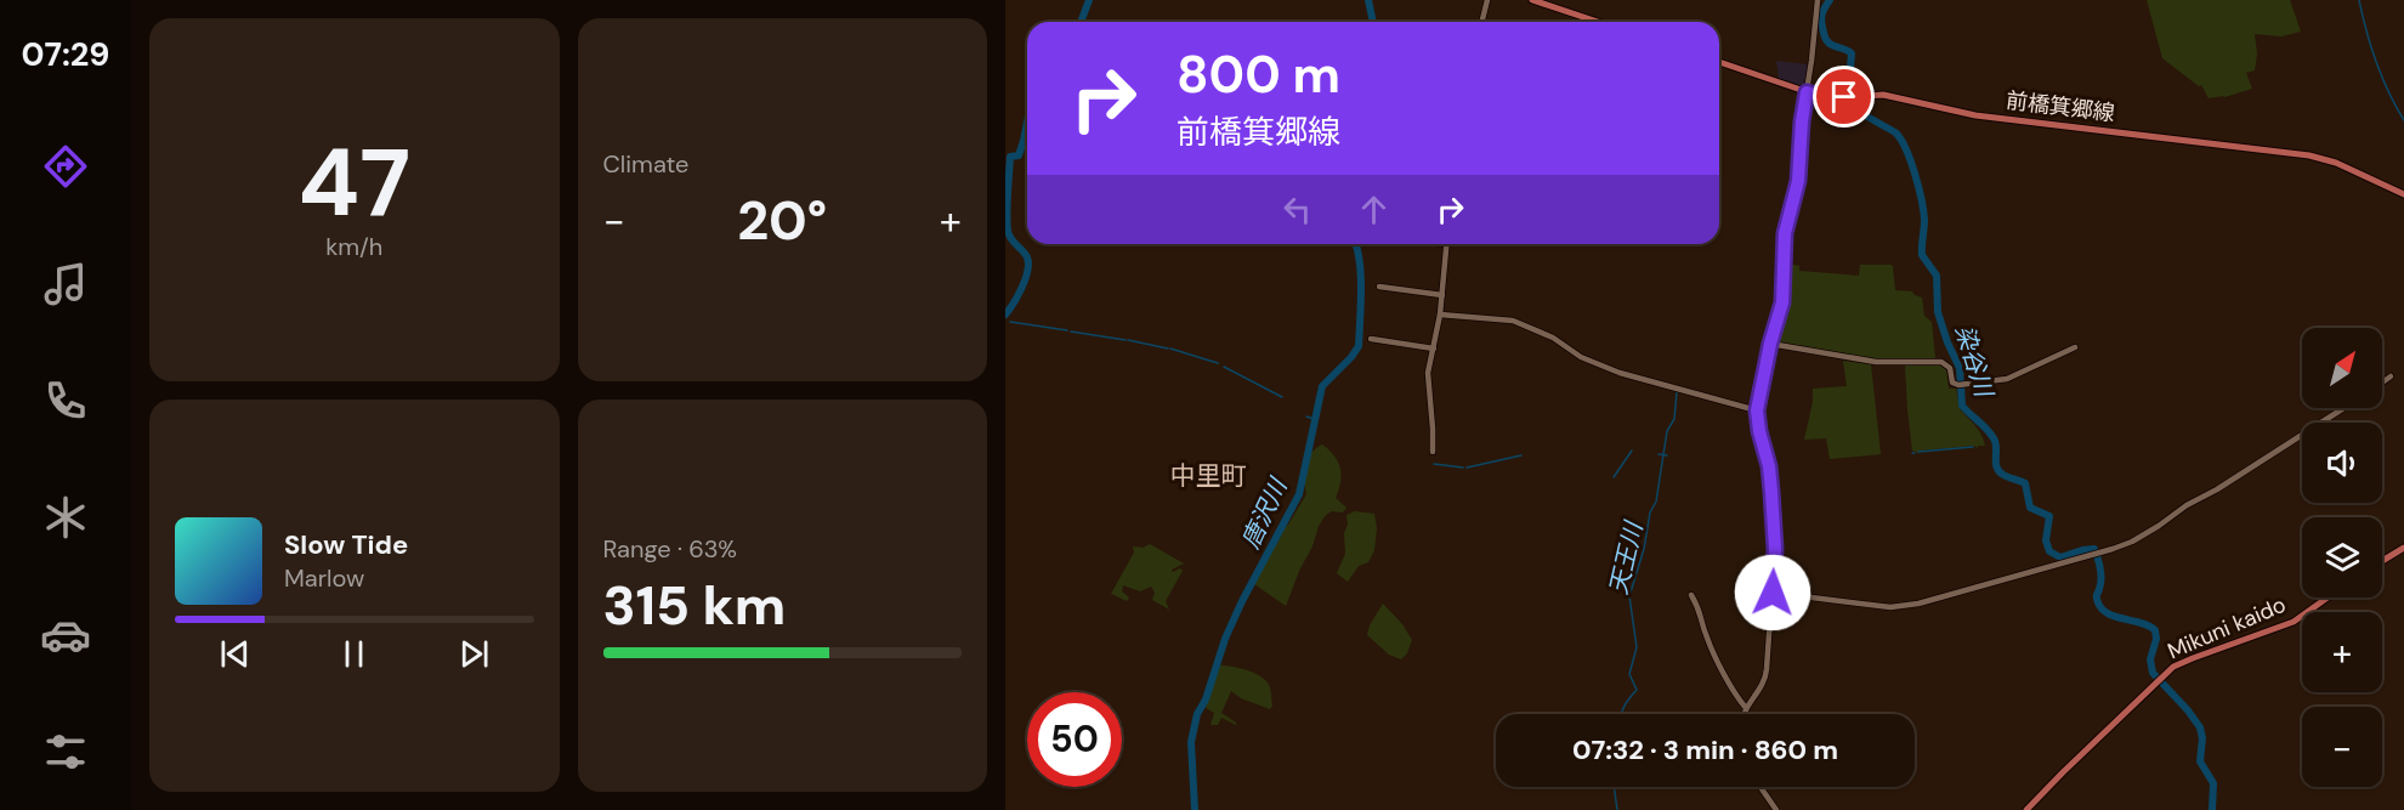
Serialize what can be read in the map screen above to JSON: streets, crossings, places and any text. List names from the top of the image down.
{
  "streets": {
    "main road": ["前橋箕郷線", "Mikuni kaido"]
  },
  "districts": ["中里町"],
  "water": ["染谷川", "唐沢川", "天王川"],
  "north": "top right",
  "page": {
    "tabs": "07:29",
    "tile": [
      ["47", "km/h"],
      "Climate",
      ["Range · 63%", "315 km"]
    ],
    "turn": ["800 m", "前橋箕郷線"],
    "heat": ["−", "20°", "+"],
    "map_buttons": ["+", "−"],
    "song": ["Slow Tide", "Marlow"],
    "limit": "50",
    "trip": "07:32 · 3 min · 860 m"
  }
}
